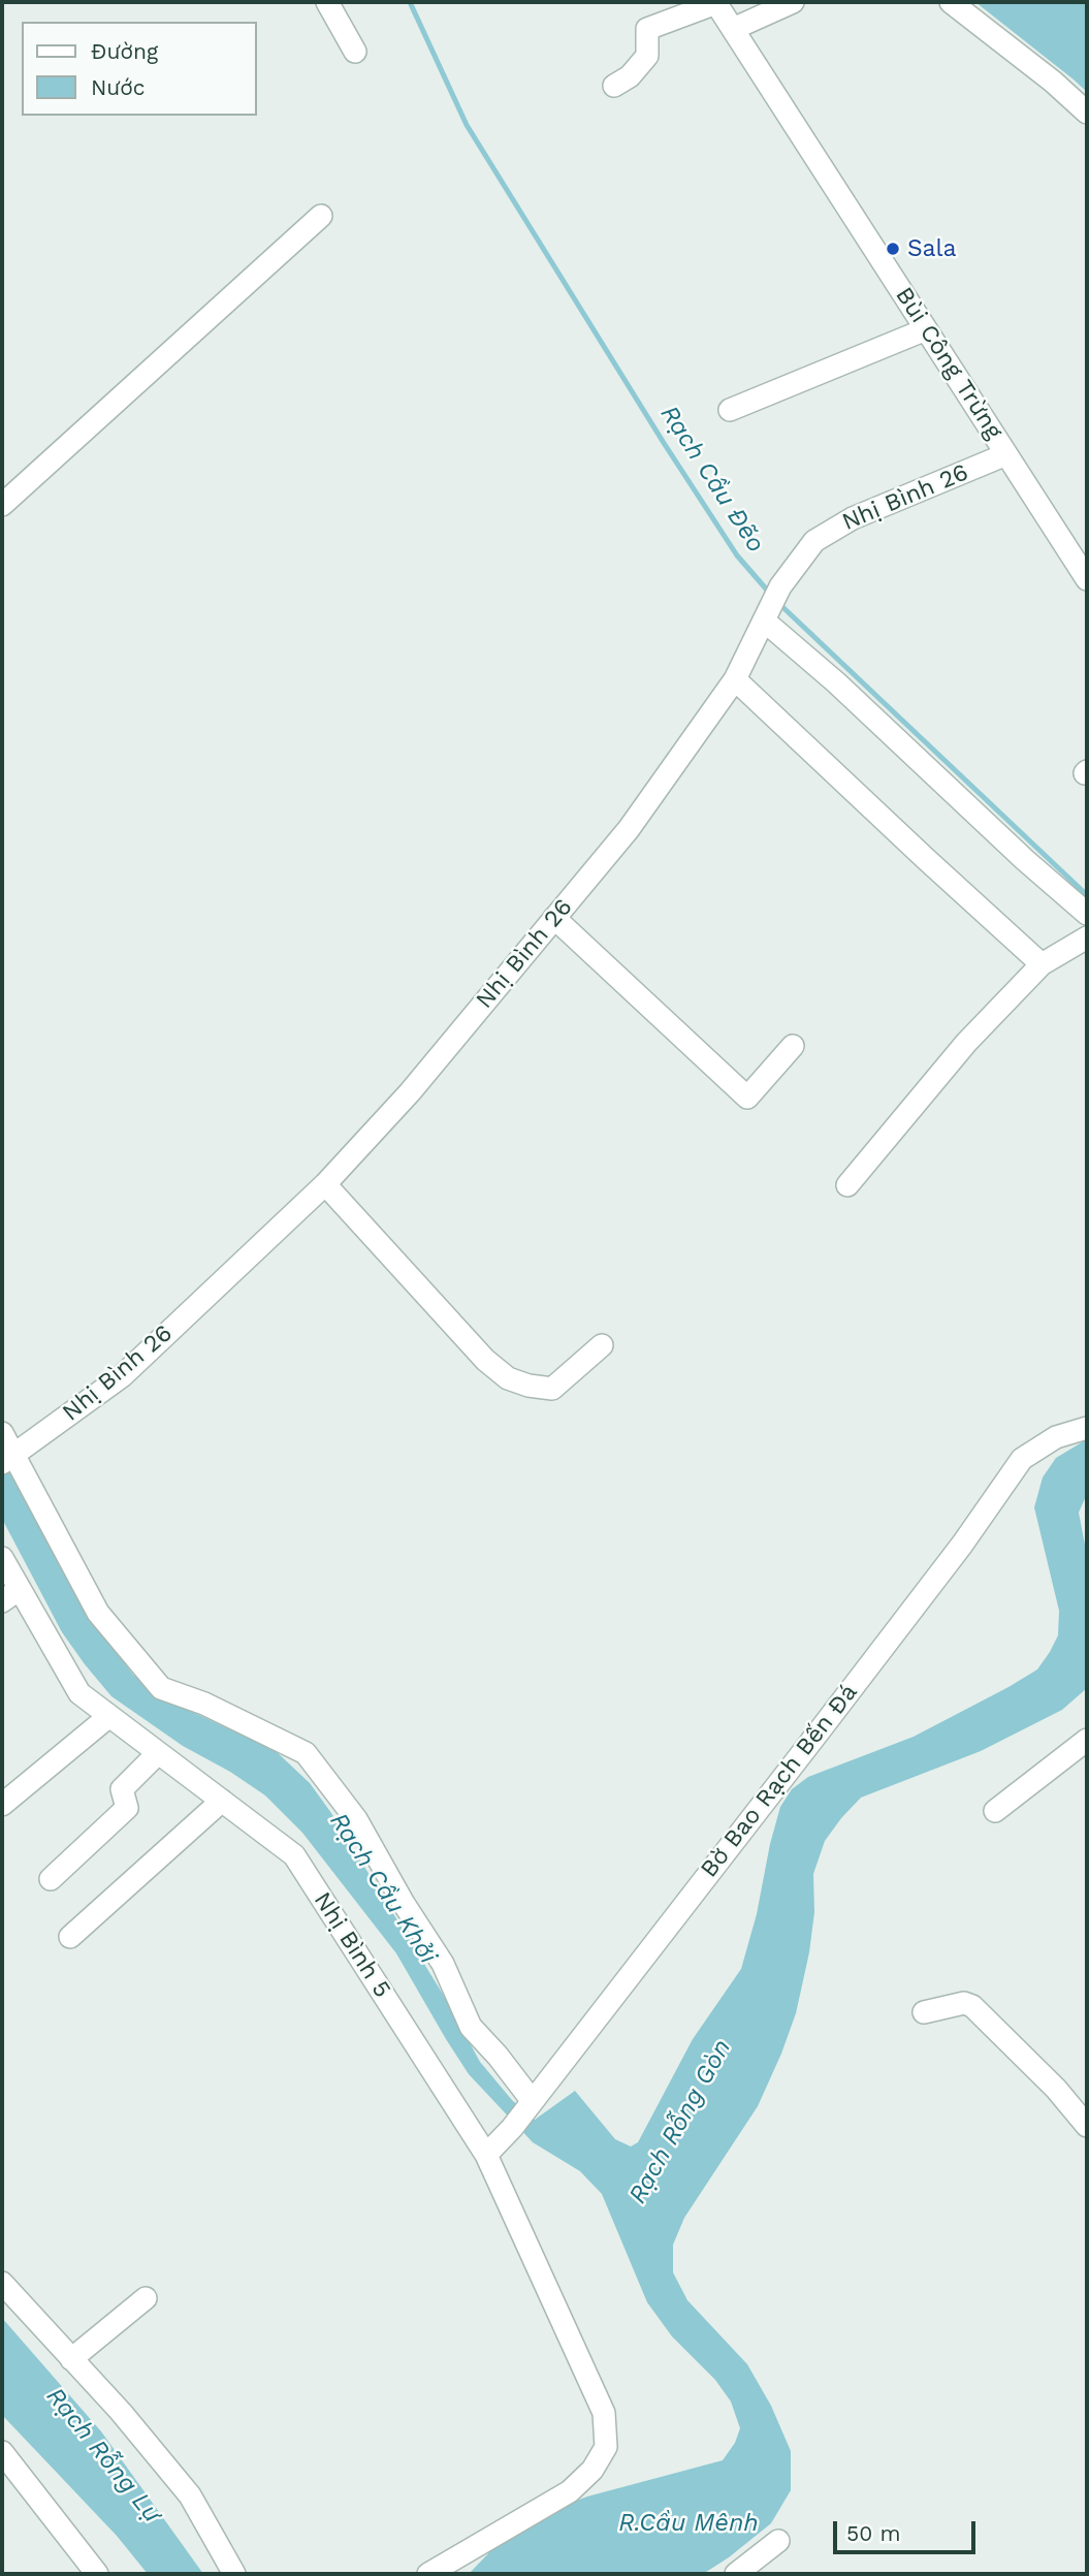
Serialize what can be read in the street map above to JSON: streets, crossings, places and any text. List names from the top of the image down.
{
  "streets": {
    "street": [
      "Bùi Công Trừng",
      "Nhị Bình 26",
      "Bờ Bao Rạch Bến Đá",
      "Nhị Bình 5"
    ]
  },
  "crossings": [
    ["Bùi Công Trừng", "Nhị Bình 26"],
    ["Bờ Bao Rạch Bến Đá", "Nhị Bình 5"]
  ],
  "water": [
    "Rạch Cầu Đẽo",
    "Rạch Cầu Khởi",
    "Rạch Rỗng Gòn",
    "Rạch Rỗng Lự",
    "R.Cầu Mênh"
  ],
  "places": ["Sala"],
  "legend": ["Đường", "Nước"],
  "scale_bar": "50 m"
}
